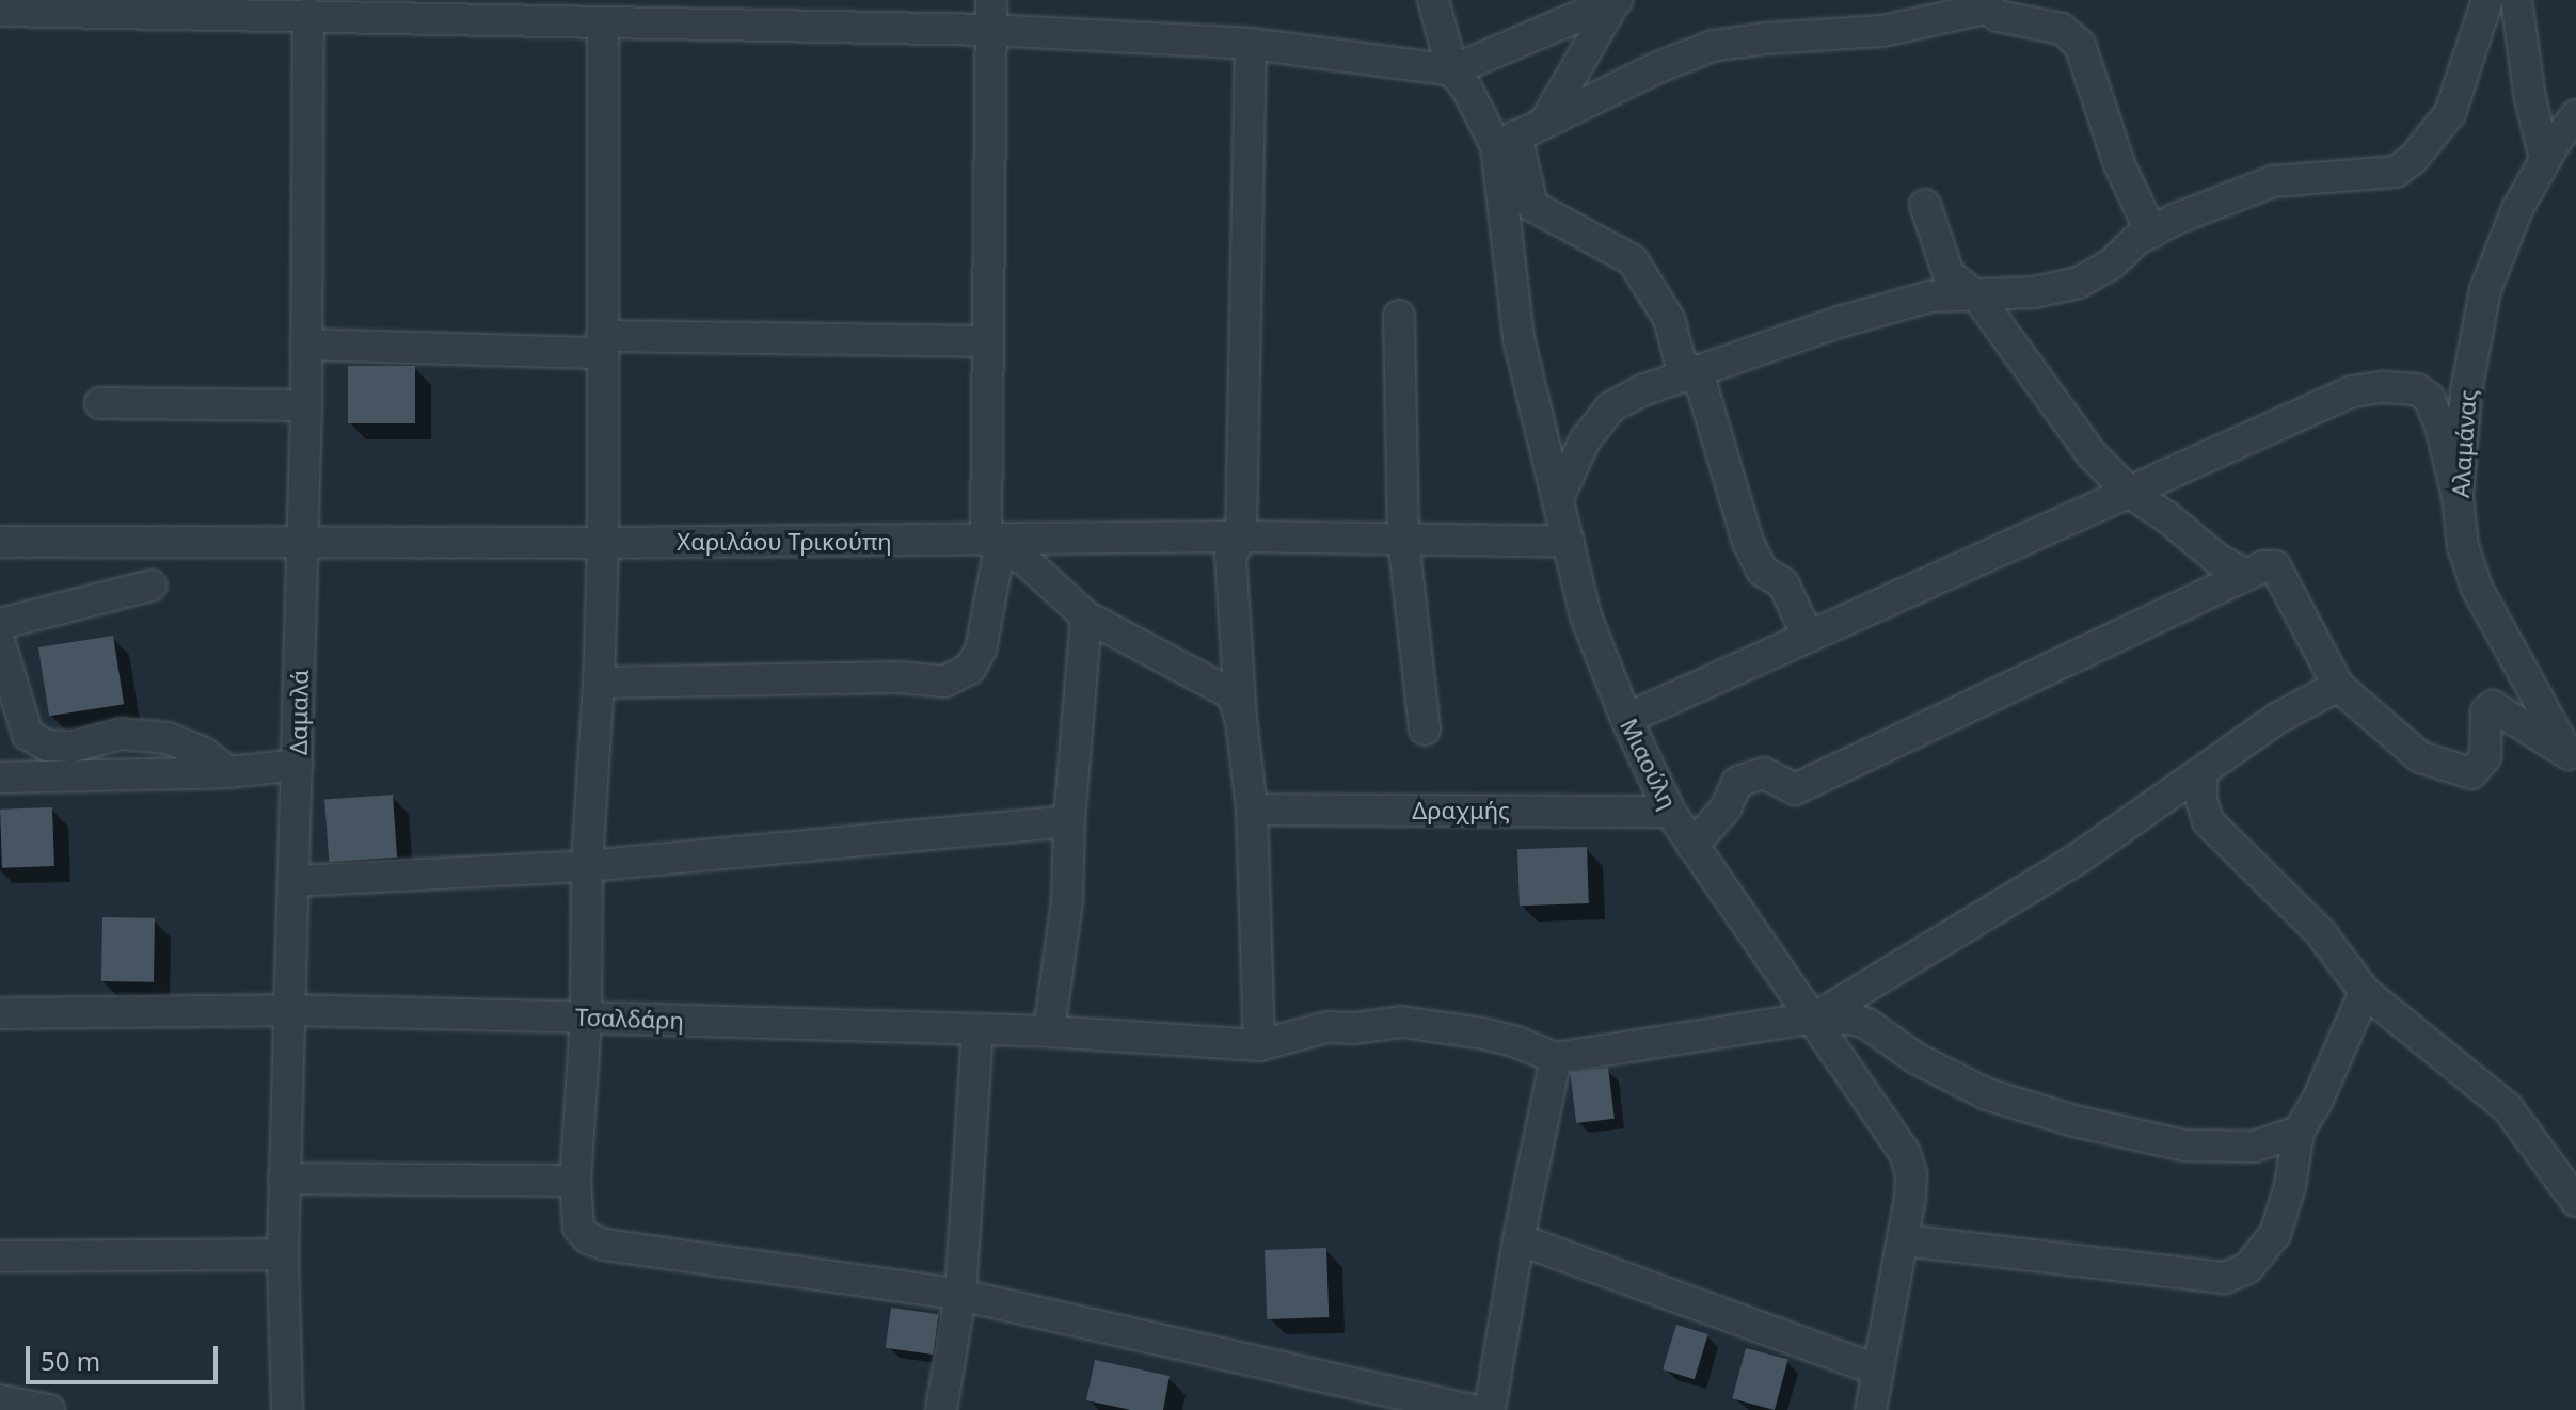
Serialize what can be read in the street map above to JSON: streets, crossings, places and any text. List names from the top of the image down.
{
  "streets": {
    "street": [
      "Αλαμάνας",
      "Χαριλάου Τρικούπη",
      "Δαμαλά",
      "Μιαούλη",
      "Δραχμής",
      "Τσαλδάρη"
    ]
  },
  "crossings": [
    ["Χαριλάου Τρικούπη", "Δαμαλά"],
    ["Χαριλάου Τρικούπη", "Μιαούλη"],
    ["Δαμαλά", "Τσαλδάρη"],
    ["Μιαούλη", "Δραχμής"]
  ],
  "scale_bar": "50 m"
}
